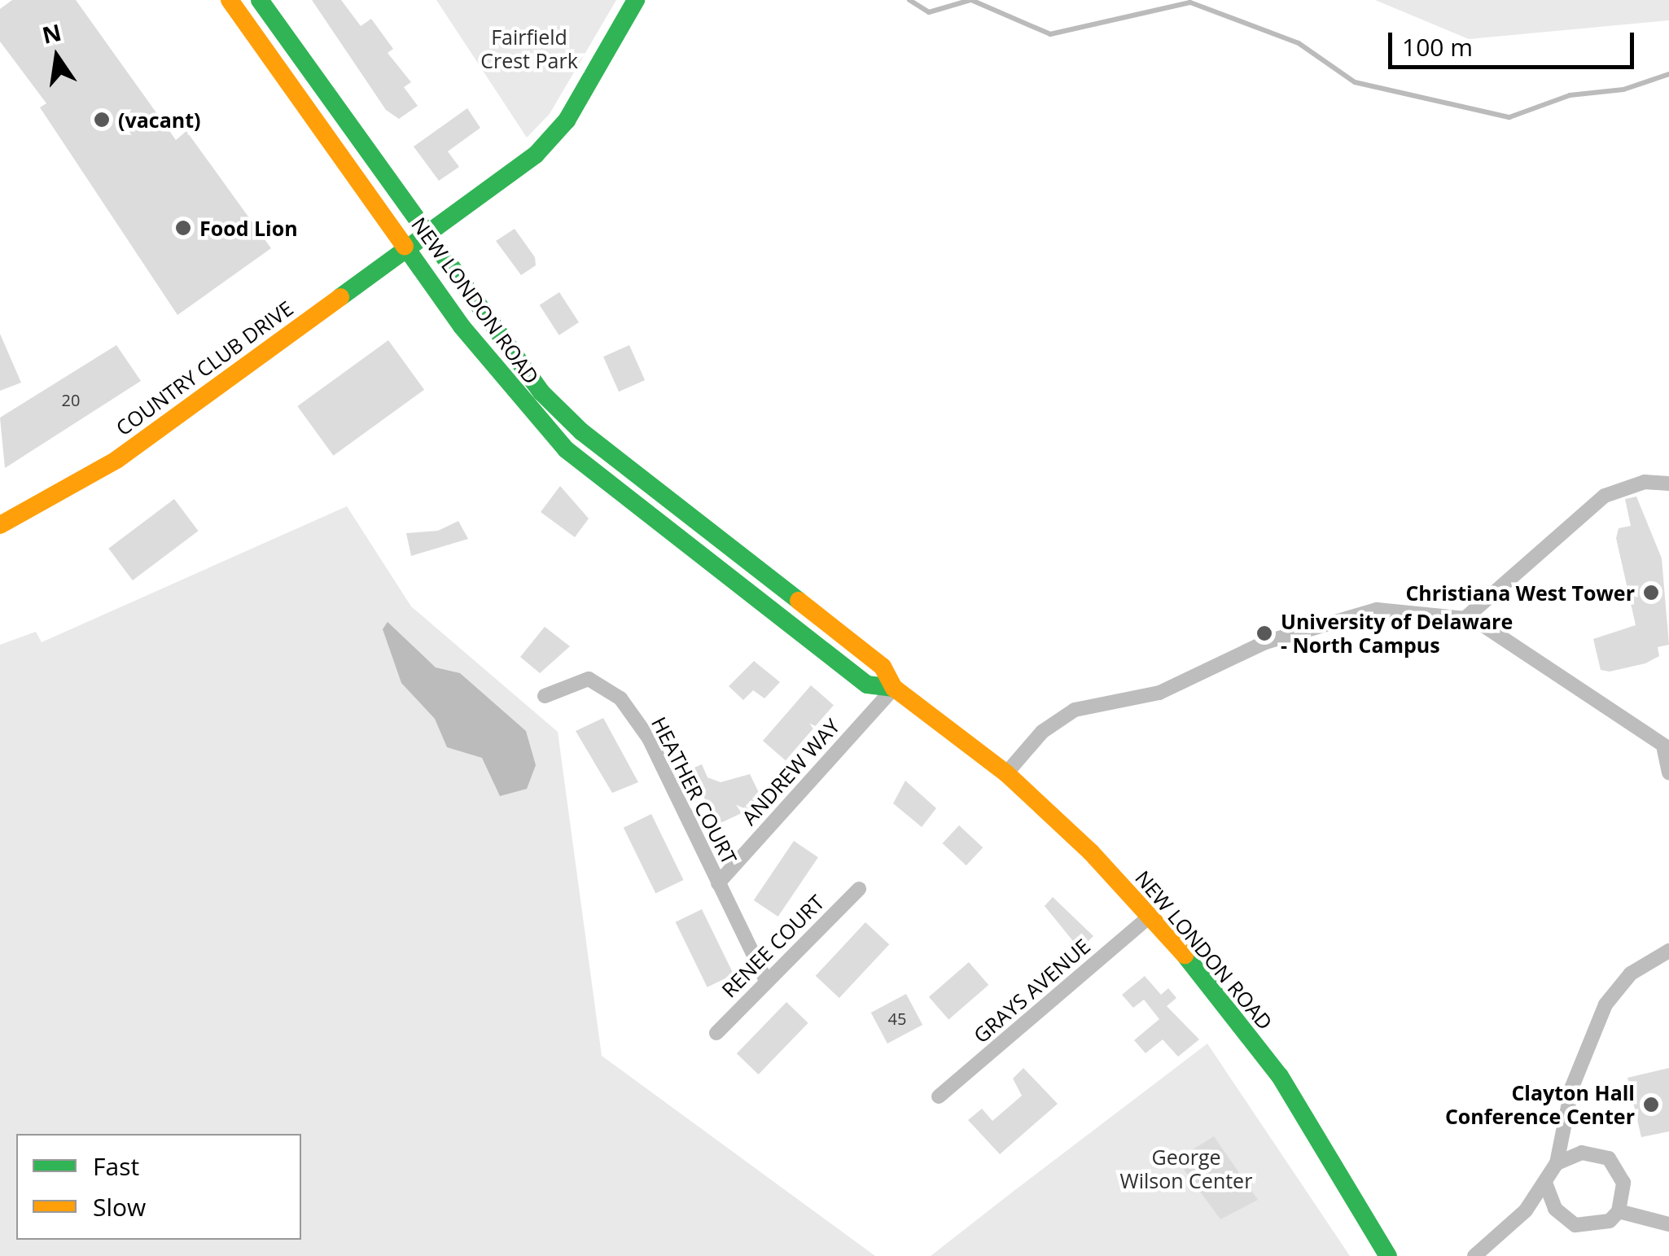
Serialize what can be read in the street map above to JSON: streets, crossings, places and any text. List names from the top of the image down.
{
  "streets": {
    "main road": ["NEW LONDON ROAD", "COUNTRY CLUB DRIVE"],
    "street": [
      "ANDREW WAY",
      "HEATHER COURT",
      "RENEE COURT",
      "GRAYS AVENUE"
    ]
  },
  "crossings": [
    ["NEW LONDON ROAD", "COUNTRY CLUB DRIVE"],
    ["NEW LONDON ROAD", "ANDREW WAY"],
    ["NEW LONDON ROAD", "GRAYS AVENUE"],
    ["ANDREW WAY", "HEATHER COURT"],
    ["HEATHER COURT", "RENEE COURT"]
  ],
  "parks": ["Fairfield Crest Park", "George Wilson Center"],
  "places": [
    "(vacant)",
    "Food Lion",
    "Christiana West Tower",
    "University of Delaware - North Campus",
    "Clayton Hall Conference Center"
  ],
  "house_numbers": ["20", "45"],
  "legend": ["Fast", "Slow"],
  "scale_bar": "100 m",
  "north": "top"
}
